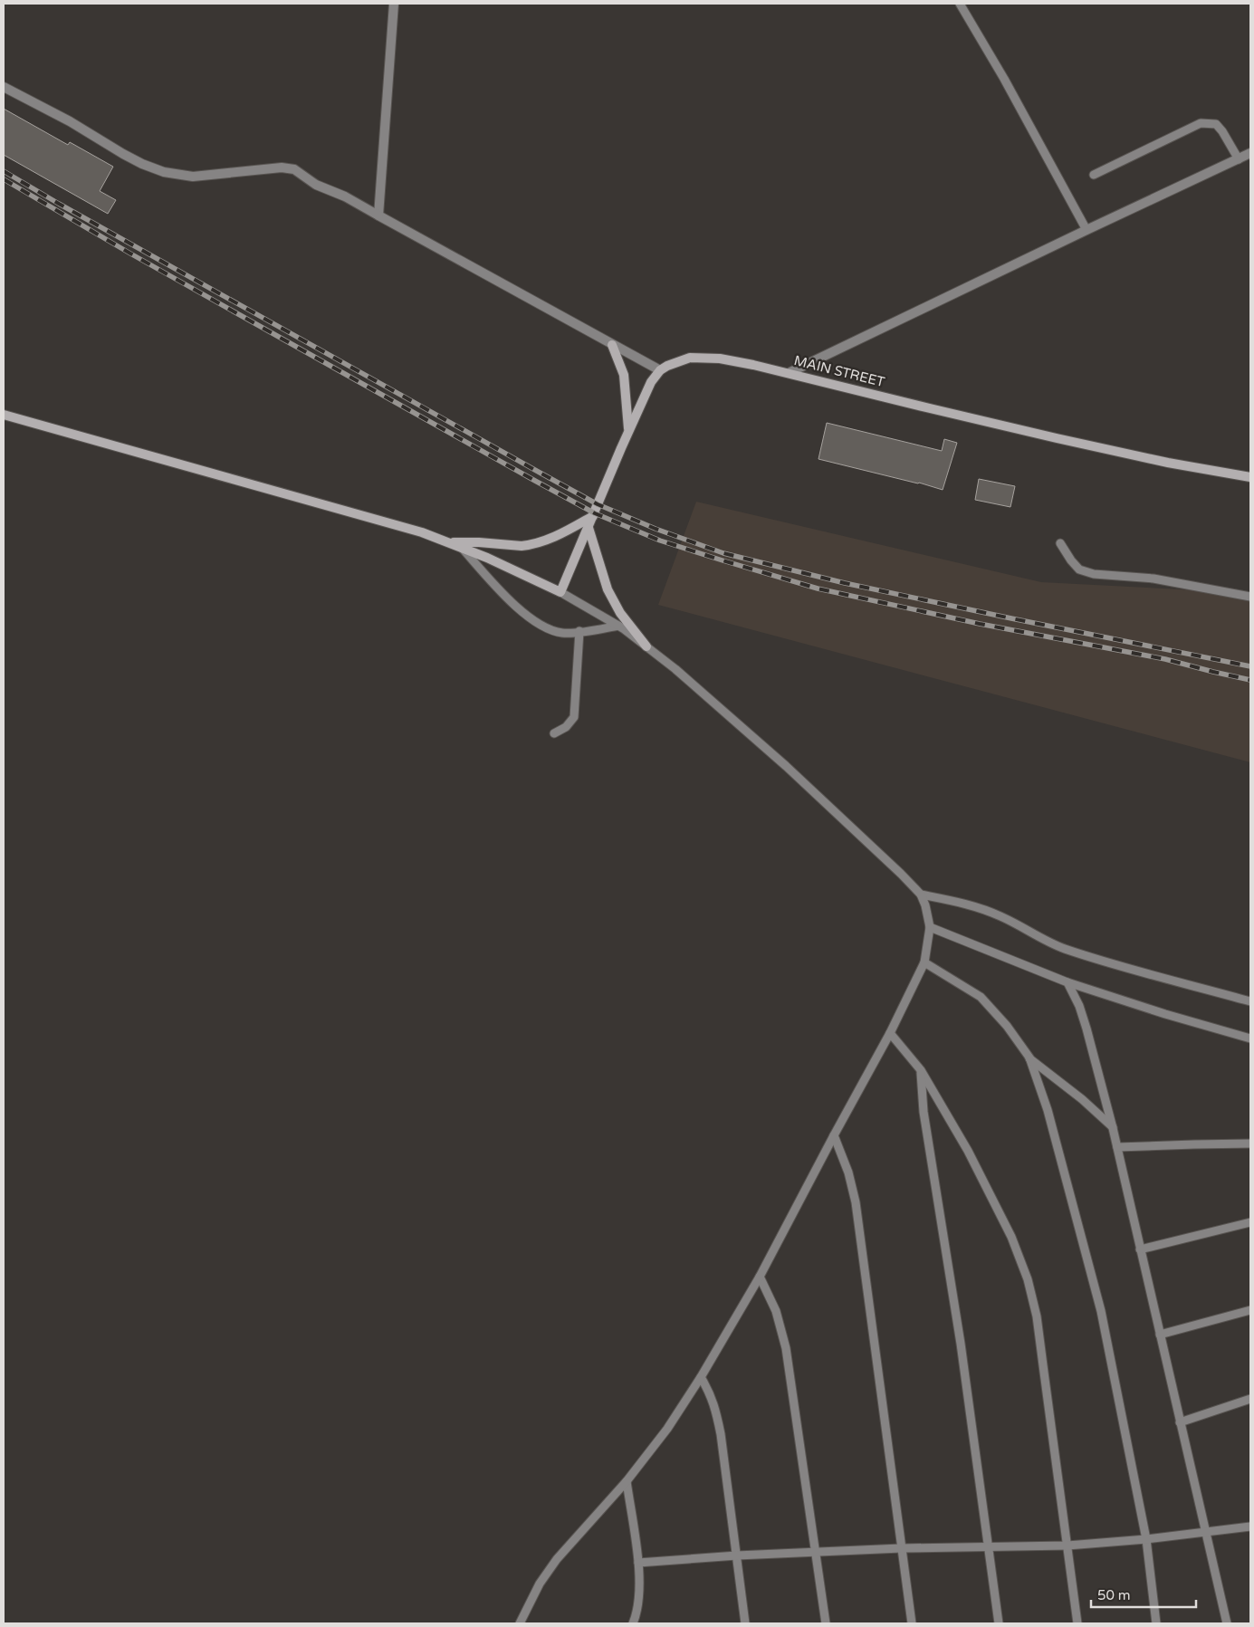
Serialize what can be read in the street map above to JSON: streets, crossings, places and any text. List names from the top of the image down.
{
  "streets": {
    "main road": ["MAIN STREET"]
  },
  "scale_bar": "50 m"
}
